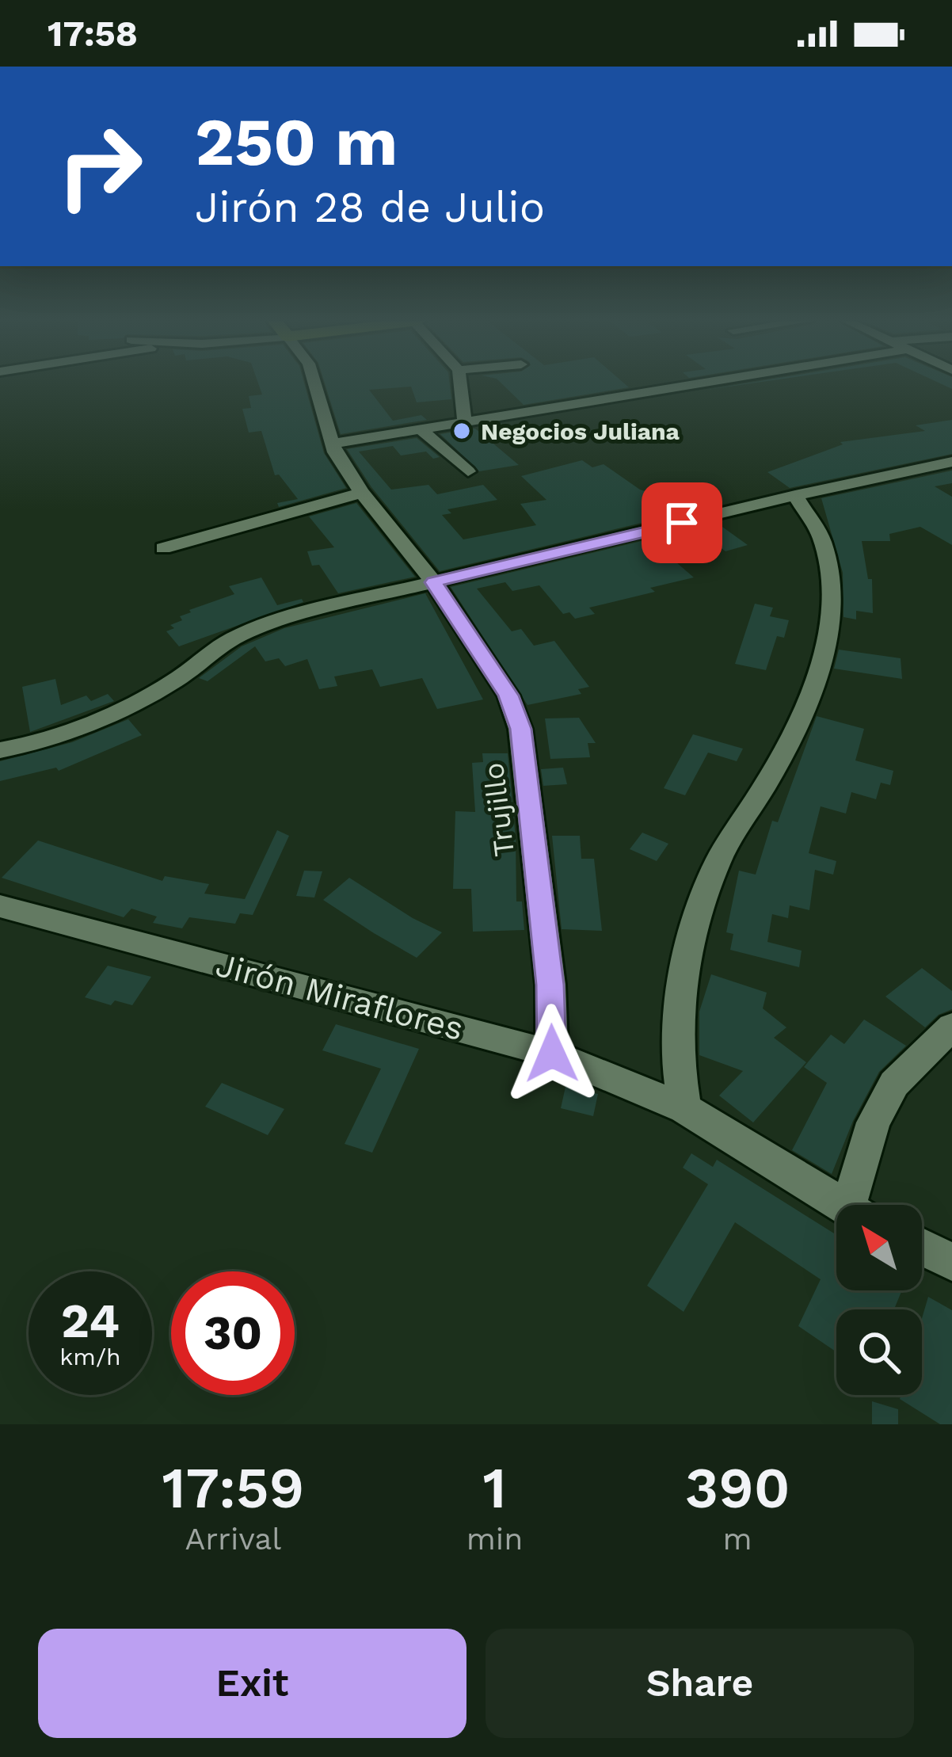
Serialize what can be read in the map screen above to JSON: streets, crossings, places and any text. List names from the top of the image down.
{
  "streets": {
    "street": ["Trujillo", "Jirón Miraflores"]
  },
  "crossings": [
    ["Trujillo", "Jirón Miraflores"]
  ],
  "places": ["Negocios Juliana"],
  "north": "top left",
  "page": {
    "status": "17:58",
    "turn": ["250 m", "Jirón 28 de Julio"],
    "speed": "24 km/h",
    "limit": "30",
    "eta": [
      "17:59",
      "Arrival",
      "1",
      "min",
      "390",
      "m"
    ],
    "buttons": ["Exit", "Share"]
  }
}
